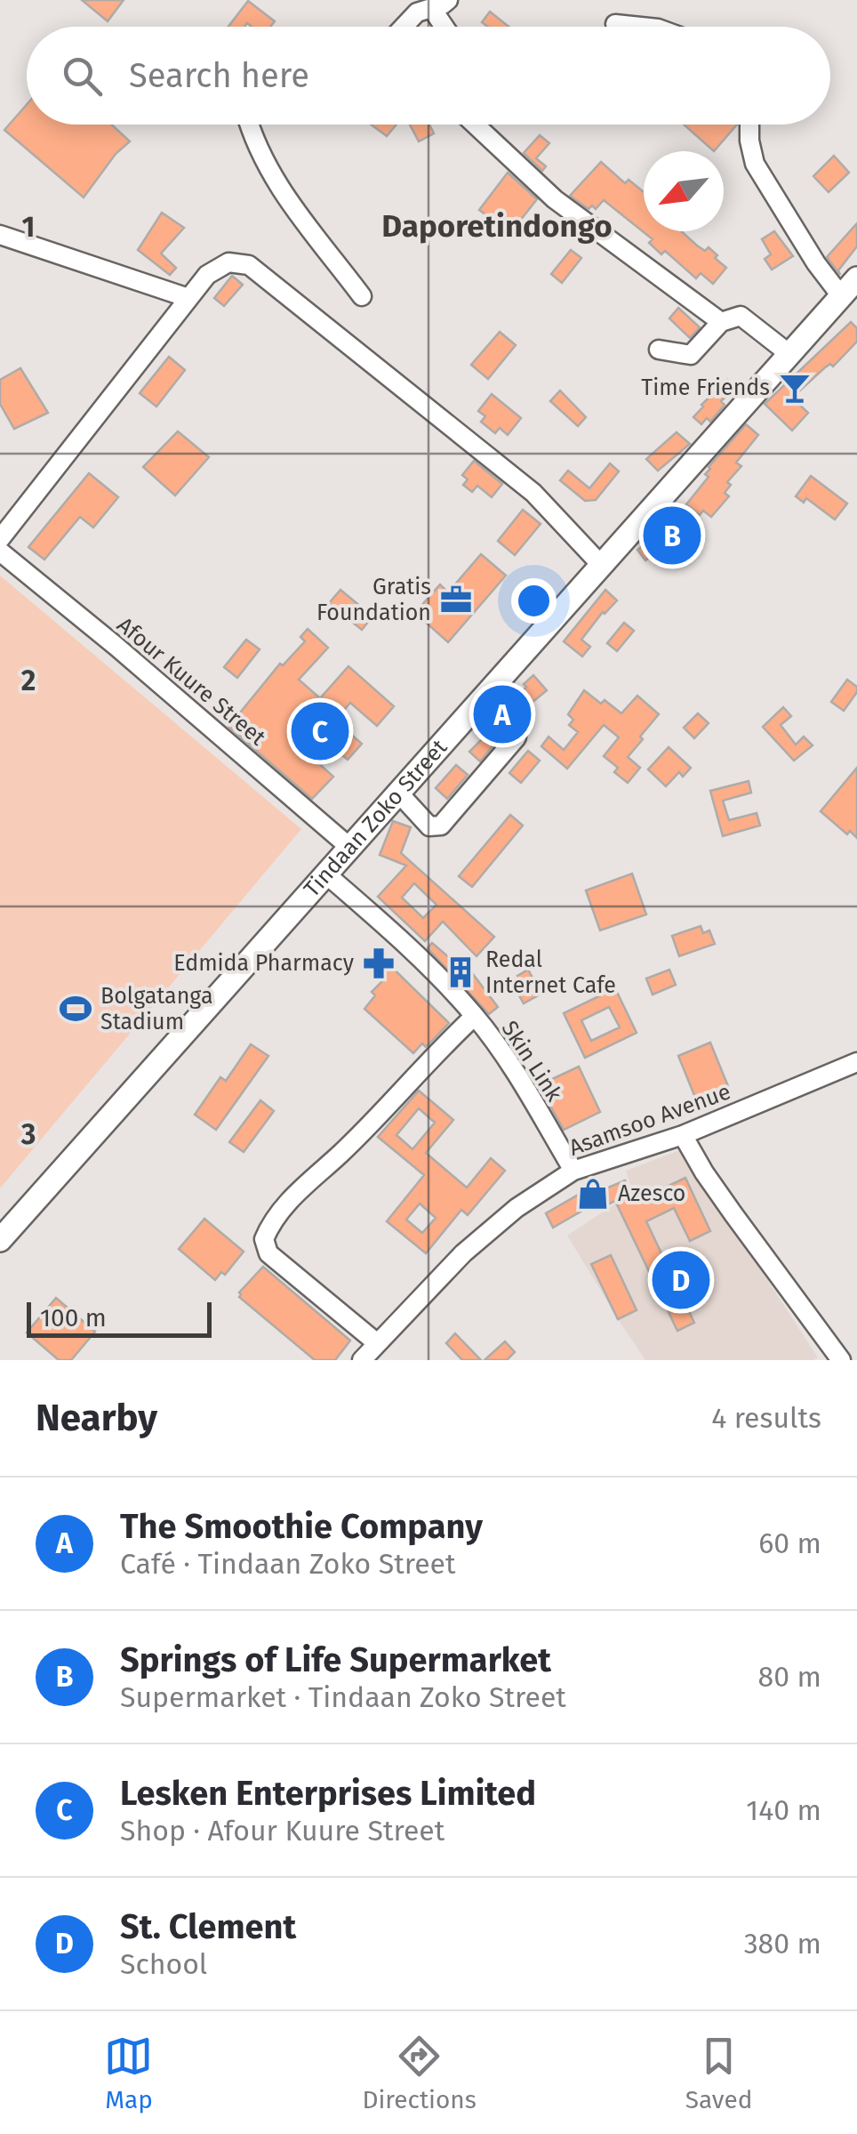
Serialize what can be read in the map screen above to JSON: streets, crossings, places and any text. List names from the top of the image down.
{
  "streets": {
    "main road": ["Tindaan Zoko Street"],
    "street": ["Afour Kuure Street", "Skin Link", "Asamsoo Avenue"]
  },
  "crossings": [
    ["Afour Kuure Street", "Tindaan Zoko Street"],
    ["Tindaan Zoko Street", "Skin Link"],
    ["Skin Link", "Asamsoo Avenue"]
  ],
  "districts": ["Daporetindongo"],
  "places": {
    "bar": ["Time Friends"],
    "office": ["Gratis Foundation"],
    "pharmacy": ["Edmida Pharmacy"],
    "building": ["Redal Internet Cafe"],
    "sports": ["Bolgatanga Stadium"],
    "shop": ["Azesco"]
  },
  "scale_bar": "100 m",
  "north": "bottom left",
  "page": {
    "search": "Search here",
    "pins": [
      "B",
      "A",
      "C",
      "D"
    ],
    "scale": "100 m",
    "heading": ["Nearby", "4 results"],
    "list": [
      {
        "mark": "A",
        "name": "The Smoothie Company",
        "note": "Café · Tindaan Zoko Street",
        "value": "60 m"
      },
      {
        "mark": "B",
        "name": "Springs of Life Supermarket",
        "note": "Supermarket · Tindaan Zoko Street",
        "value": "80 m"
      },
      {
        "mark": "C",
        "name": "Lesken Enterprises Limited",
        "note": "Shop · Afour Kuure Street",
        "value": "140 m"
      },
      {
        "mark": "D",
        "name": "St. Clement",
        "note": "School",
        "value": "380 m"
      }
    ],
    "nav": ["Map", "Directions", "Saved"]
  },
  "grid": {
    "rows": ["1", "2", "3"]
  }
}
